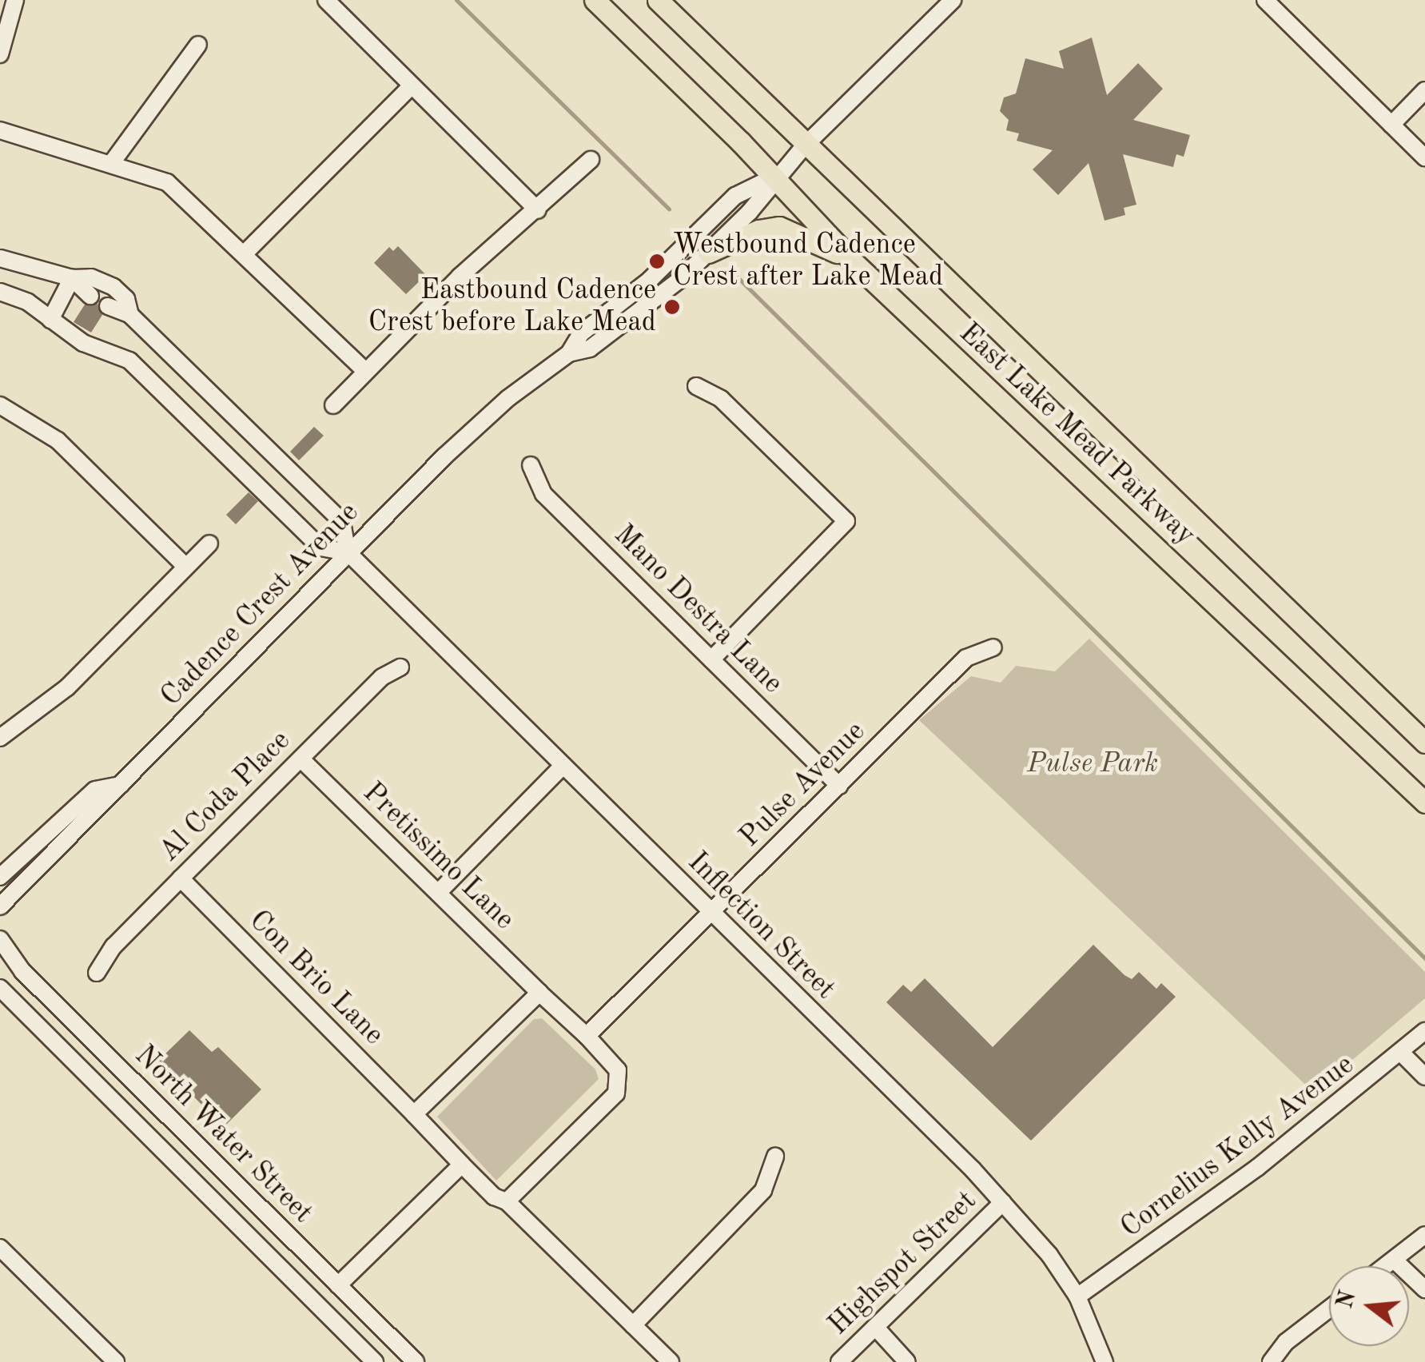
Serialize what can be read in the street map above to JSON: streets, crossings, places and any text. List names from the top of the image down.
{
  "streets": {
    "main road": ["East Lake Mead Parkway"],
    "street": [
      "Cadence Crest Avenue",
      "Mano Destra Lane",
      "Pulse Avenue",
      "Al Coda Place",
      "Pretissimo Lane",
      "Inflection Street",
      "Con Brio Lane",
      "North Water Street",
      "Cornelius Kelly Avenue",
      "Highspot Street"
    ]
  },
  "crossings": [
    ["East Lake Mead Parkway", "Cadence Crest Avenue"],
    ["Cadence Crest Avenue", "Inflection Street"],
    ["Mano Destra Lane", "Pulse Avenue"],
    ["Pulse Avenue", "Inflection Street"],
    ["Al Coda Place", "Pretissimo Lane"],
    ["Al Coda Place", "Con Brio Lane"],
    ["Inflection Street", "Cornelius Kelly Avenue"],
    ["Inflection Street", "Highspot Street"]
  ],
  "parks": ["Pulse Park"],
  "places": ["Westbound Cadence Crest after Lake Mead", "Eastbound Cadence Crest before Lake Mead"],
  "north": "left"
}
